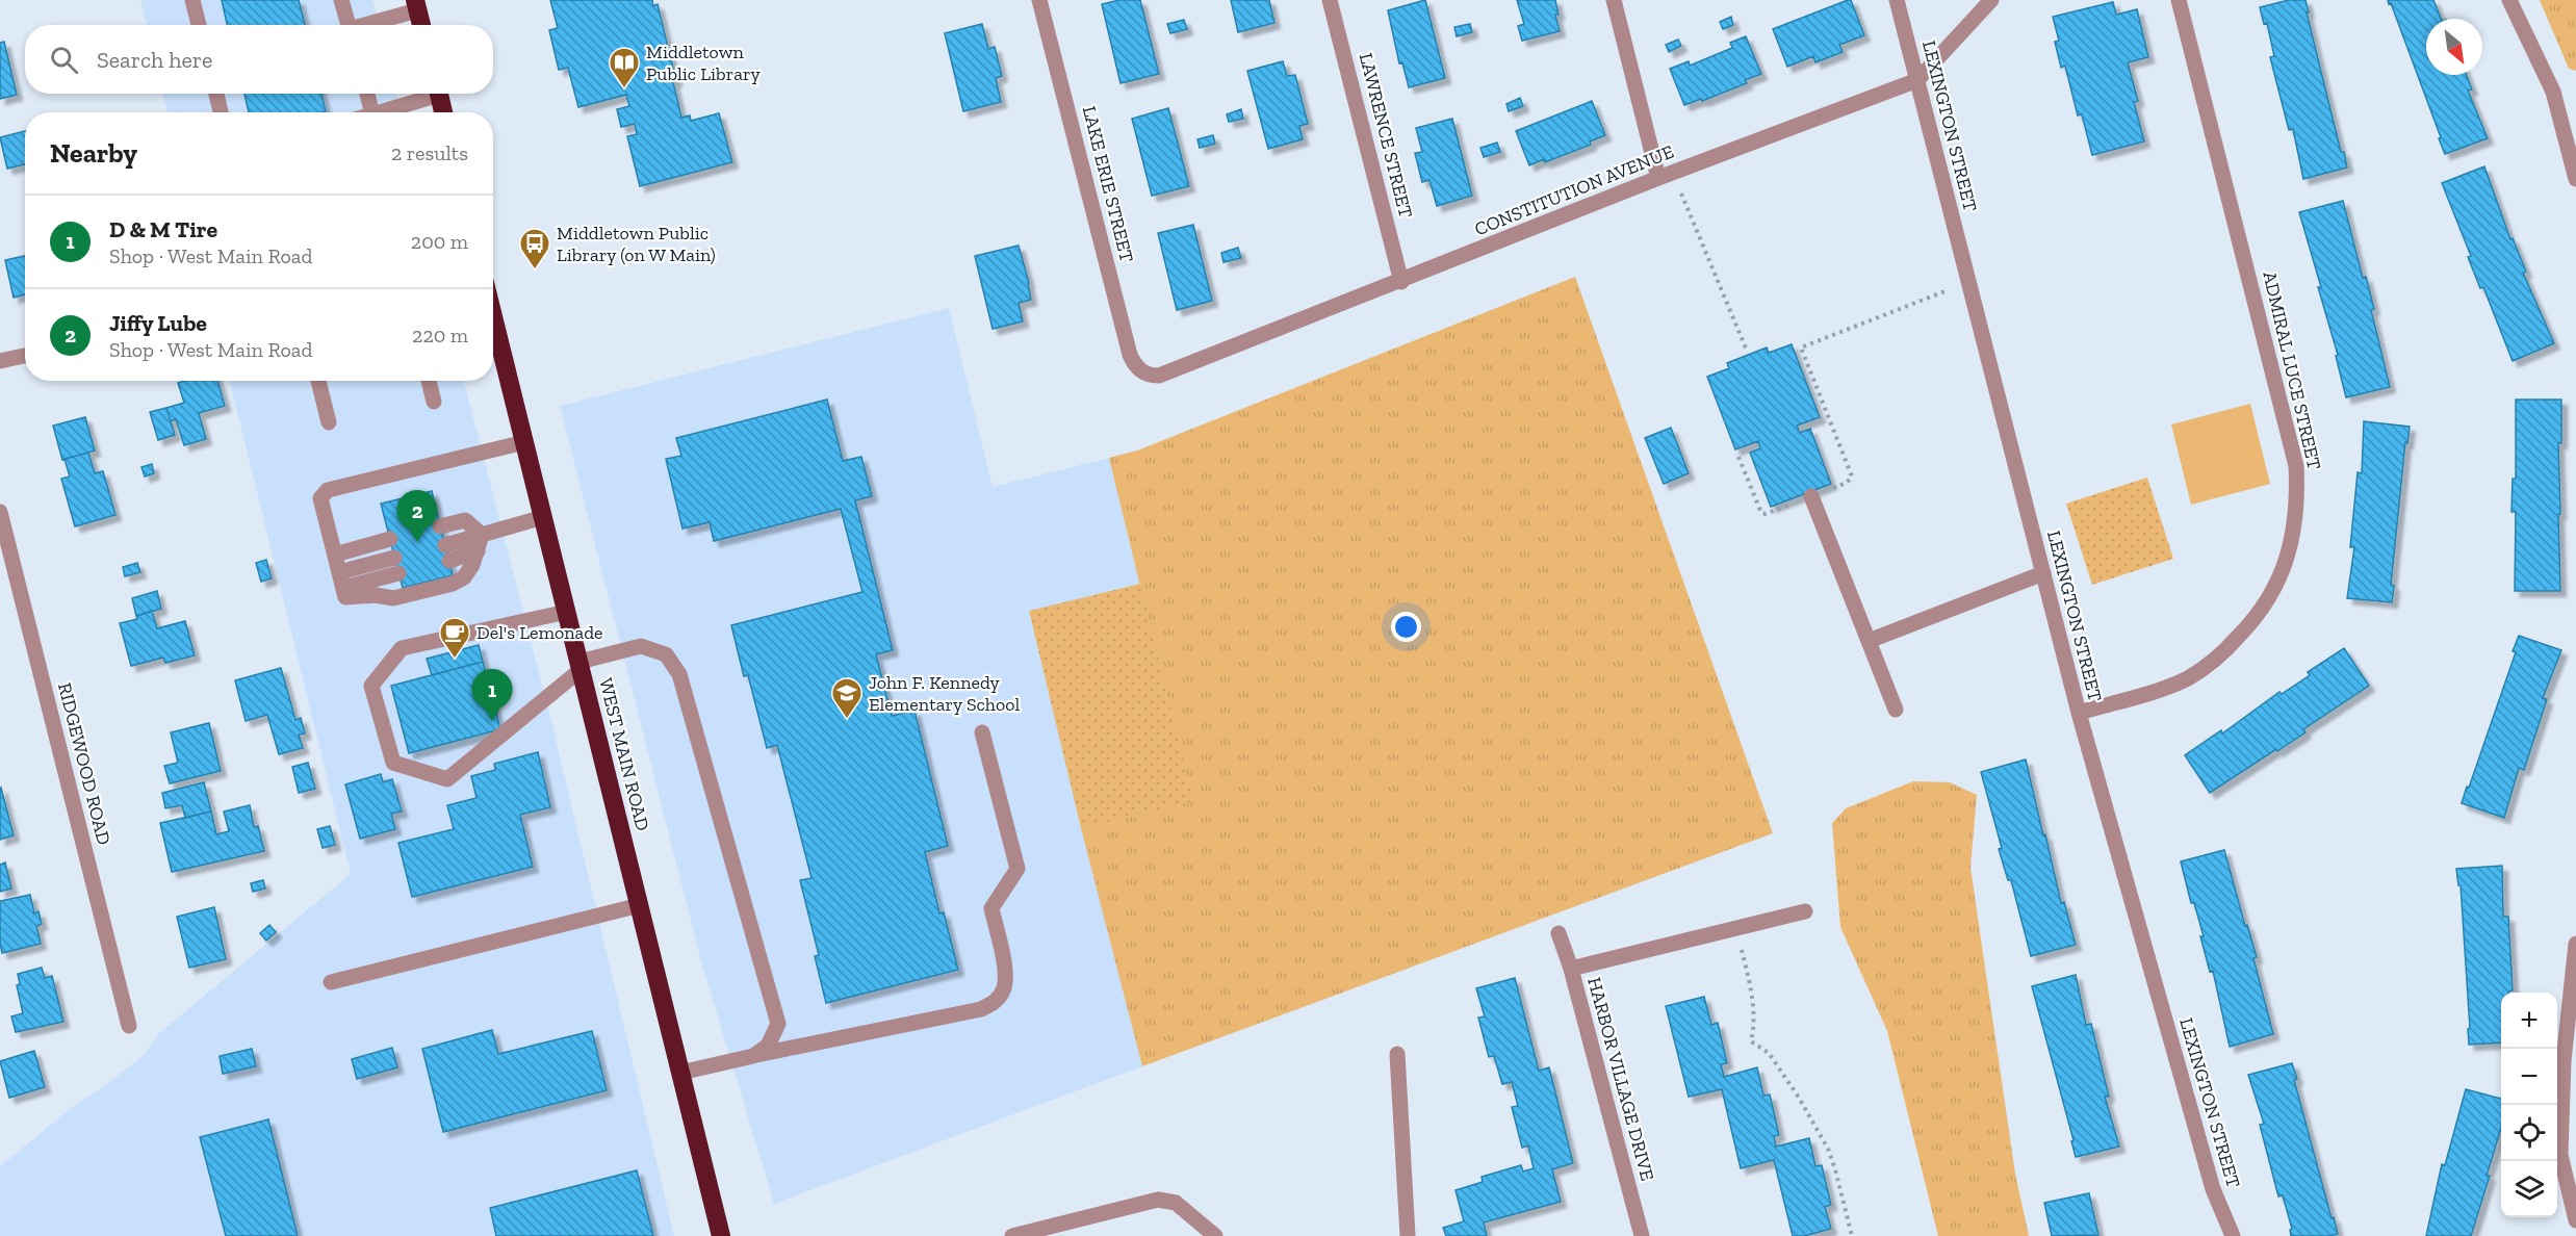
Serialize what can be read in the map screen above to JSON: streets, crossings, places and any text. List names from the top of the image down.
{
  "streets": {
    "highway": ["WEST MAIN ROAD"],
    "street": [
      "LEXINGTON STREET",
      "LAWRENCE STREET",
      "LAKE ERIE STREET",
      "CONSTITUTION AVENUE",
      "ADMIRAL LUCE STREET",
      "RIDGEWOOD ROAD",
      "HARBOR VILLAGE DRIVE"
    ]
  },
  "crossings": [
    ["LEXINGTON STREET", "CONSTITUTION AVENUE"],
    ["LEXINGTON STREET", "ADMIRAL LUCE STREET"],
    ["LAWRENCE STREET", "CONSTITUTION AVENUE"],
    ["LAKE ERIE STREET", "CONSTITUTION AVENUE"]
  ],
  "places": {
    "library": ["Middletown Public Library"],
    "bus stop": ["Middletown Public Library (on W Main)"],
    "cafe": ["Del's Lemonade"],
    "school or university": ["John F. Kennedy Elementary School"]
  },
  "north": "bottom right",
  "page": {
    "search": "Search here",
    "heading": ["Nearby", "2 results"],
    "list": [
      {
        "mark": "1",
        "name": "D & M Tire",
        "note": "Shop · West Main Road",
        "value": "200 m"
      },
      {
        "mark": "2",
        "name": "Jiffy Lube",
        "note": "Shop · West Main Road",
        "value": "220 m"
      }
    ],
    "pins": ["2", "1"],
    "map_buttons": ["+", "−"]
  }
}
